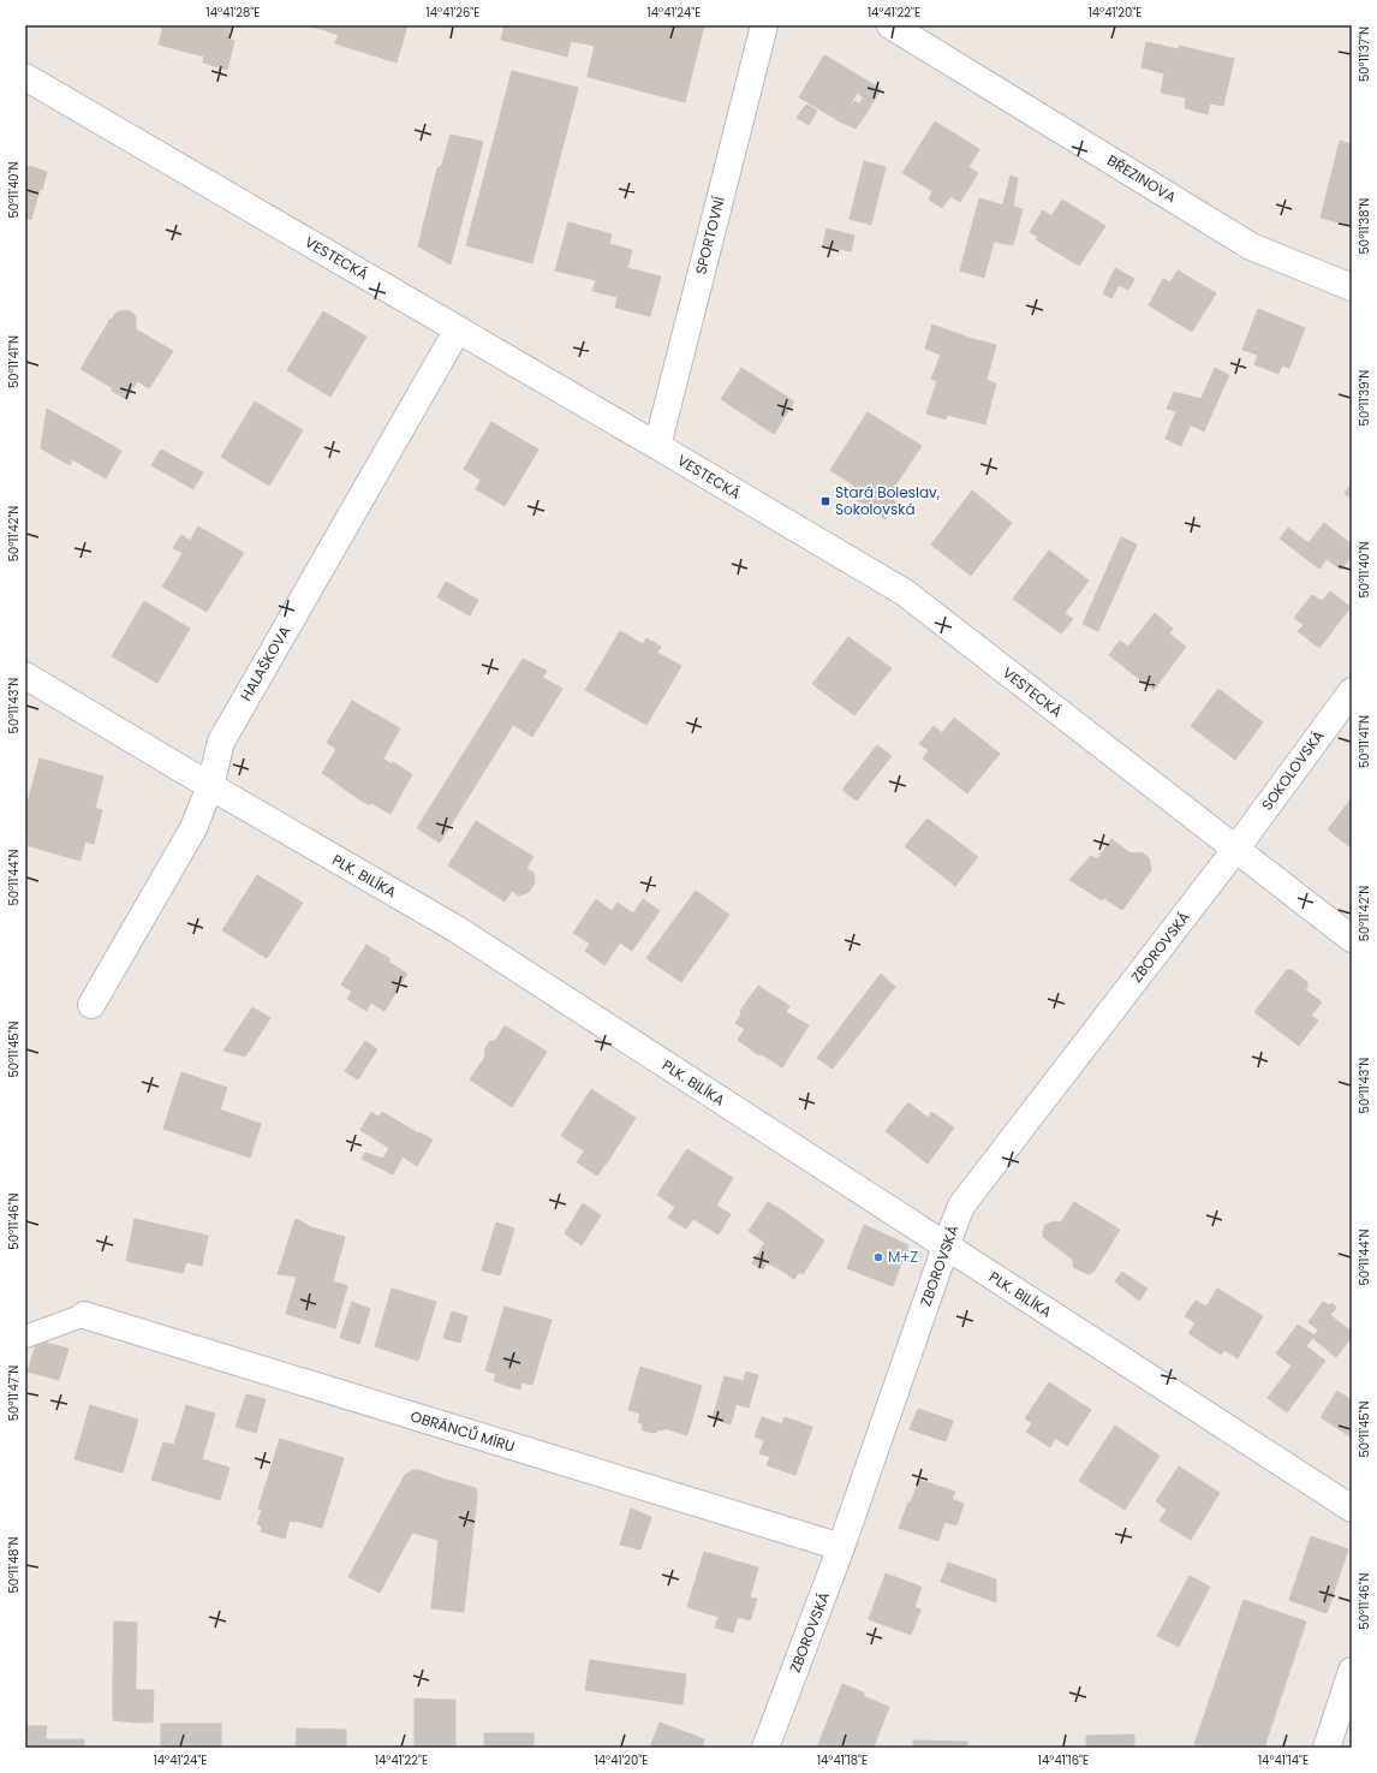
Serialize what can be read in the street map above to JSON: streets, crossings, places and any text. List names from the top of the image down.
{
  "streets": {
    "street": [
      "BŘEZINOVA",
      "SPORTOVNÍ",
      "VESTECKÁ",
      "HALAŠKOVA",
      "SOKOLOVSKÁ",
      "PLK. BILÍKA",
      "ZBOROVSKÁ",
      "OBRÁNCŮ MÍRU"
    ]
  },
  "crossings": [
    ["SPORTOVNÍ", "VESTECKÁ"],
    ["VESTECKÁ", "HALAŠKOVA"],
    ["VESTECKÁ", "SOKOLOVSKÁ"],
    ["VESTECKÁ", "ZBOROVSKÁ"],
    ["HALAŠKOVA", "PLK. BILÍKA"],
    ["SOKOLOVSKÁ", "ZBOROVSKÁ"],
    ["PLK. BILÍKA", "ZBOROVSKÁ"],
    ["ZBOROVSKÁ", "OBRÁNCŮ MÍRU"]
  ],
  "places": {
    "transit": ["Stará Boleslav, Sokolovská"],
    "other": ["M+Z"]
  },
  "coordinates": [
    "14°41'28\"E",
    "14°41'26\"E",
    "14°41'24\"E",
    "14°41'22\"E",
    "14°41'20\"E",
    "50°11'37\"N",
    "50°11'40\"N",
    "50°11'38\"N",
    "50°11'41\"N",
    "50°11'39\"N",
    "50°11'42\"N",
    "50°11'43\"N",
    "50°11'44\"N",
    "50°11'45\"N",
    "50°11'46\"N",
    "50°11'47\"N",
    "50°11'48\"N",
    "14°41'18\"E",
    "14°41'16\"E",
    "14°41'14\"E"
  ]
}
